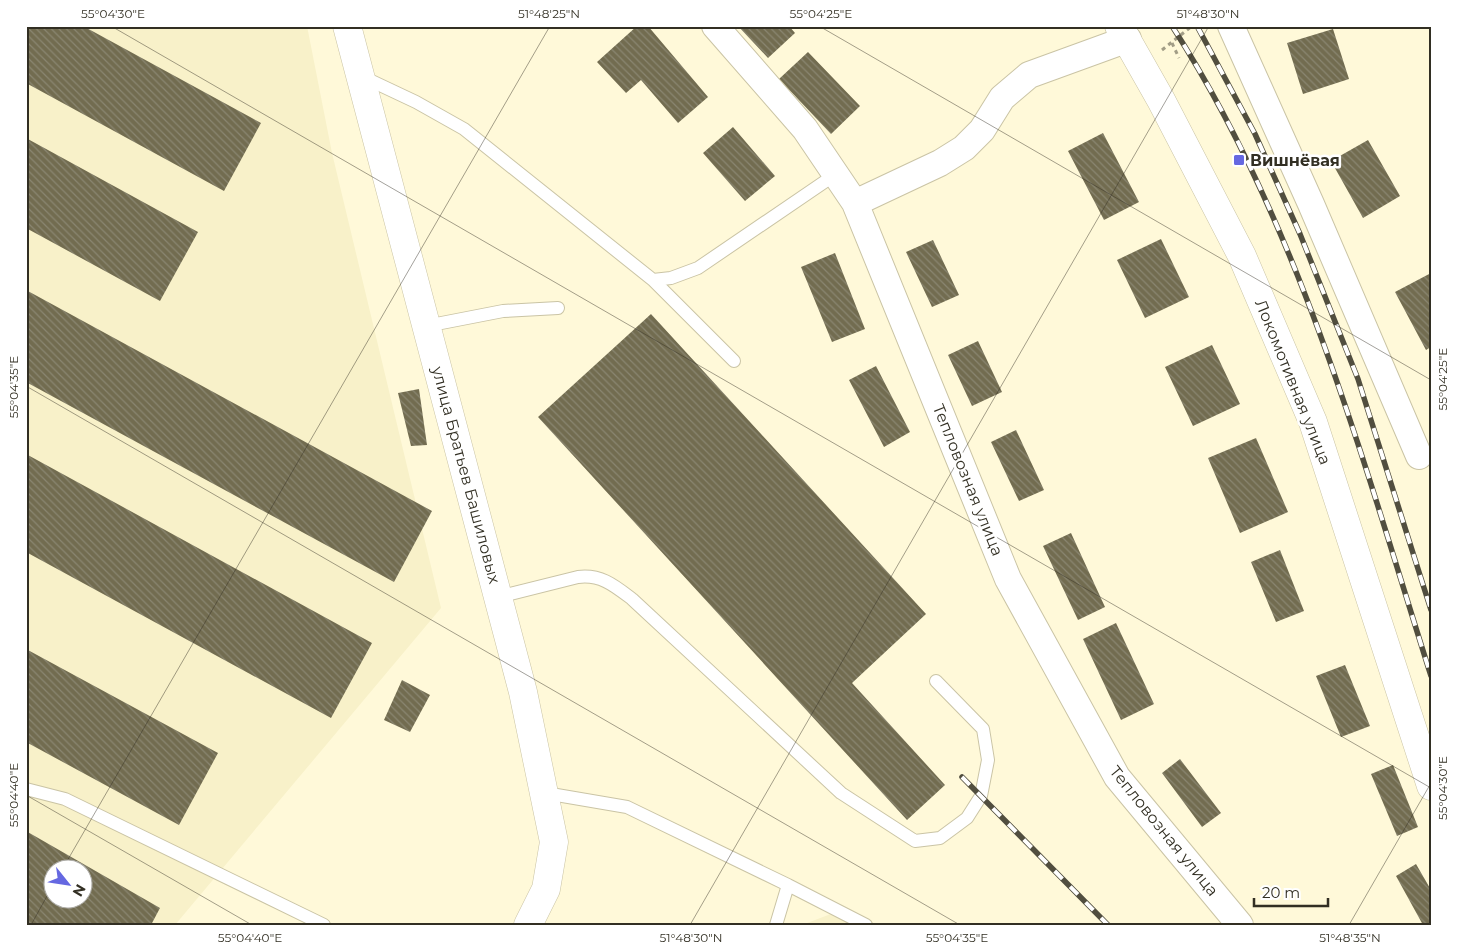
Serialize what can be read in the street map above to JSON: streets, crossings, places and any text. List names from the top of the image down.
{
  "streets": {
    "street": ["Локомотивная улица", "улица Братьев Башиловых", "Тепловозная улица"]
  },
  "places": {
    "transit": ["Вишнёвая"]
  },
  "scale_bar": "20 m",
  "north": "bottom right",
  "coordinates": [
    "55°04'30\"E",
    "51°48'25\"N",
    "55°04'25\"E",
    "51°48'30\"N",
    "55°04'35\"E",
    "55°04'40\"E",
    "51°48'35\"N"
  ]
}
